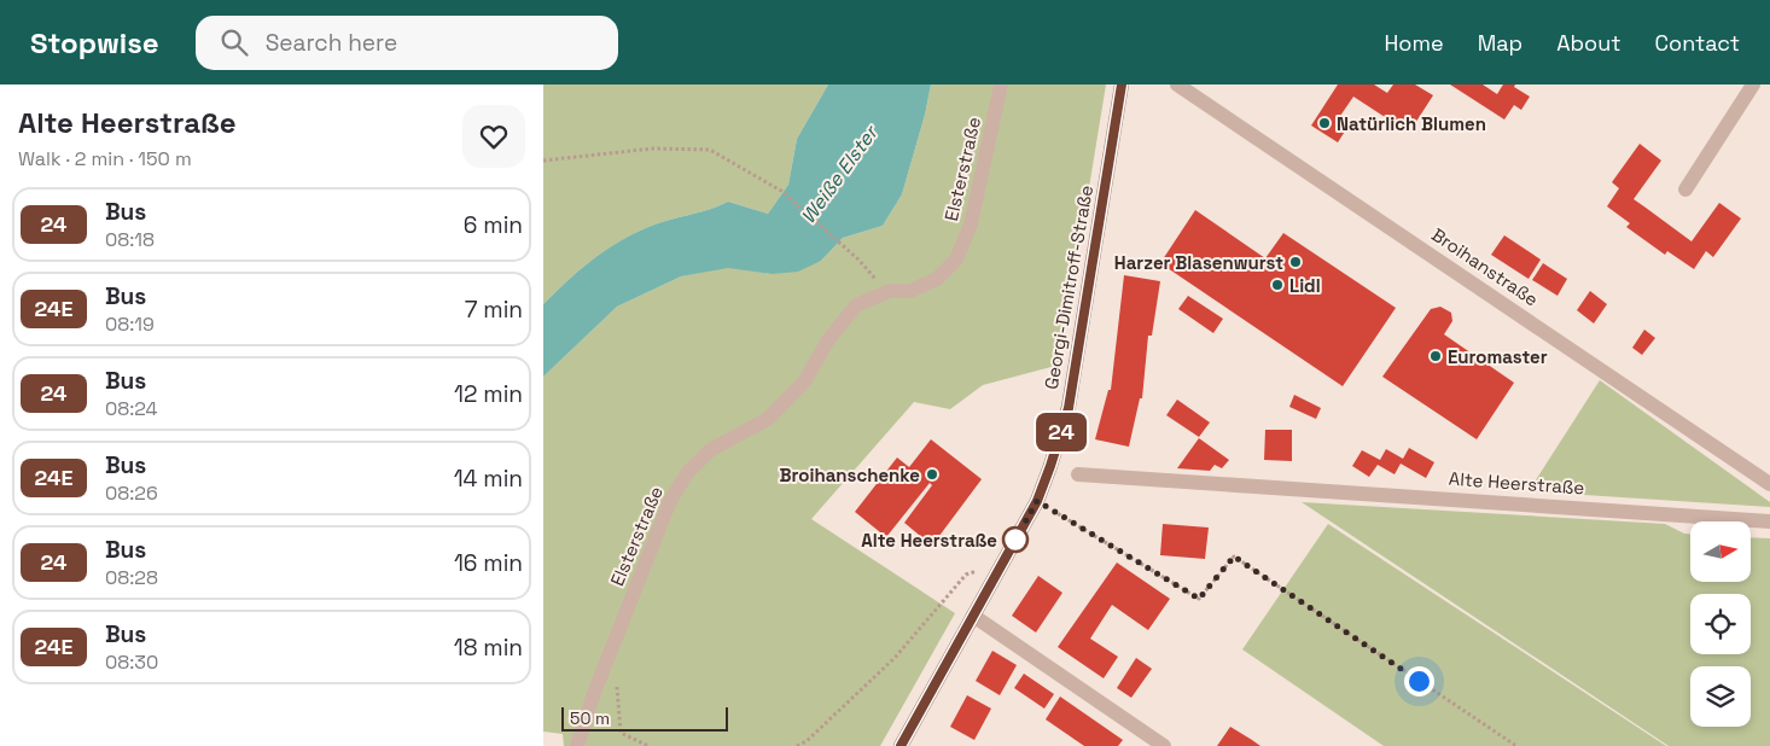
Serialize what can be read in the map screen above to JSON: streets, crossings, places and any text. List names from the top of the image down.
{
  "streets": {
    "street": [
      "Elsterstraße",
      "Broihanstraße",
      "Georgi-Dimitroff-Straße",
      "Alte Heerstraße"
    ]
  },
  "water": ["Weiße Elster"],
  "places": [
    "Natürlich Blumen",
    "Harzer Blasenwurst",
    "Lidl",
    "Euromaster",
    "Broihanschenke",
    "Alte Heerstraße"
  ],
  "lines": ["bus line 24"],
  "scale_bar": "50 m",
  "north": "right",
  "page": {
    "header": "Stopwise",
    "search": "Search here",
    "nav": [
      "Home",
      "Map",
      "About",
      "Contact"
    ],
    "heading": ["Alte Heerstraße", "Walk · 2 min · 150 m"],
    "on_map": "24",
    "list": [
      {
        "mark": "24",
        "name": "Bus",
        "note": "08:18",
        "value": "6 min"
      },
      {
        "mark": "24E",
        "name": "Bus",
        "note": "08:19",
        "value": "7 min"
      },
      {
        "mark": "24",
        "name": "Bus",
        "note": "08:24",
        "value": "12 min"
      },
      {
        "mark": "24E",
        "name": "Bus",
        "note": "08:26",
        "value": "14 min"
      },
      {
        "mark": "24",
        "name": "Bus",
        "note": "08:28",
        "value": "16 min"
      },
      {
        "mark": "24E",
        "name": "Bus",
        "note": "08:30",
        "value": "18 min"
      }
    ],
    "scale": "50 m"
  }
}
